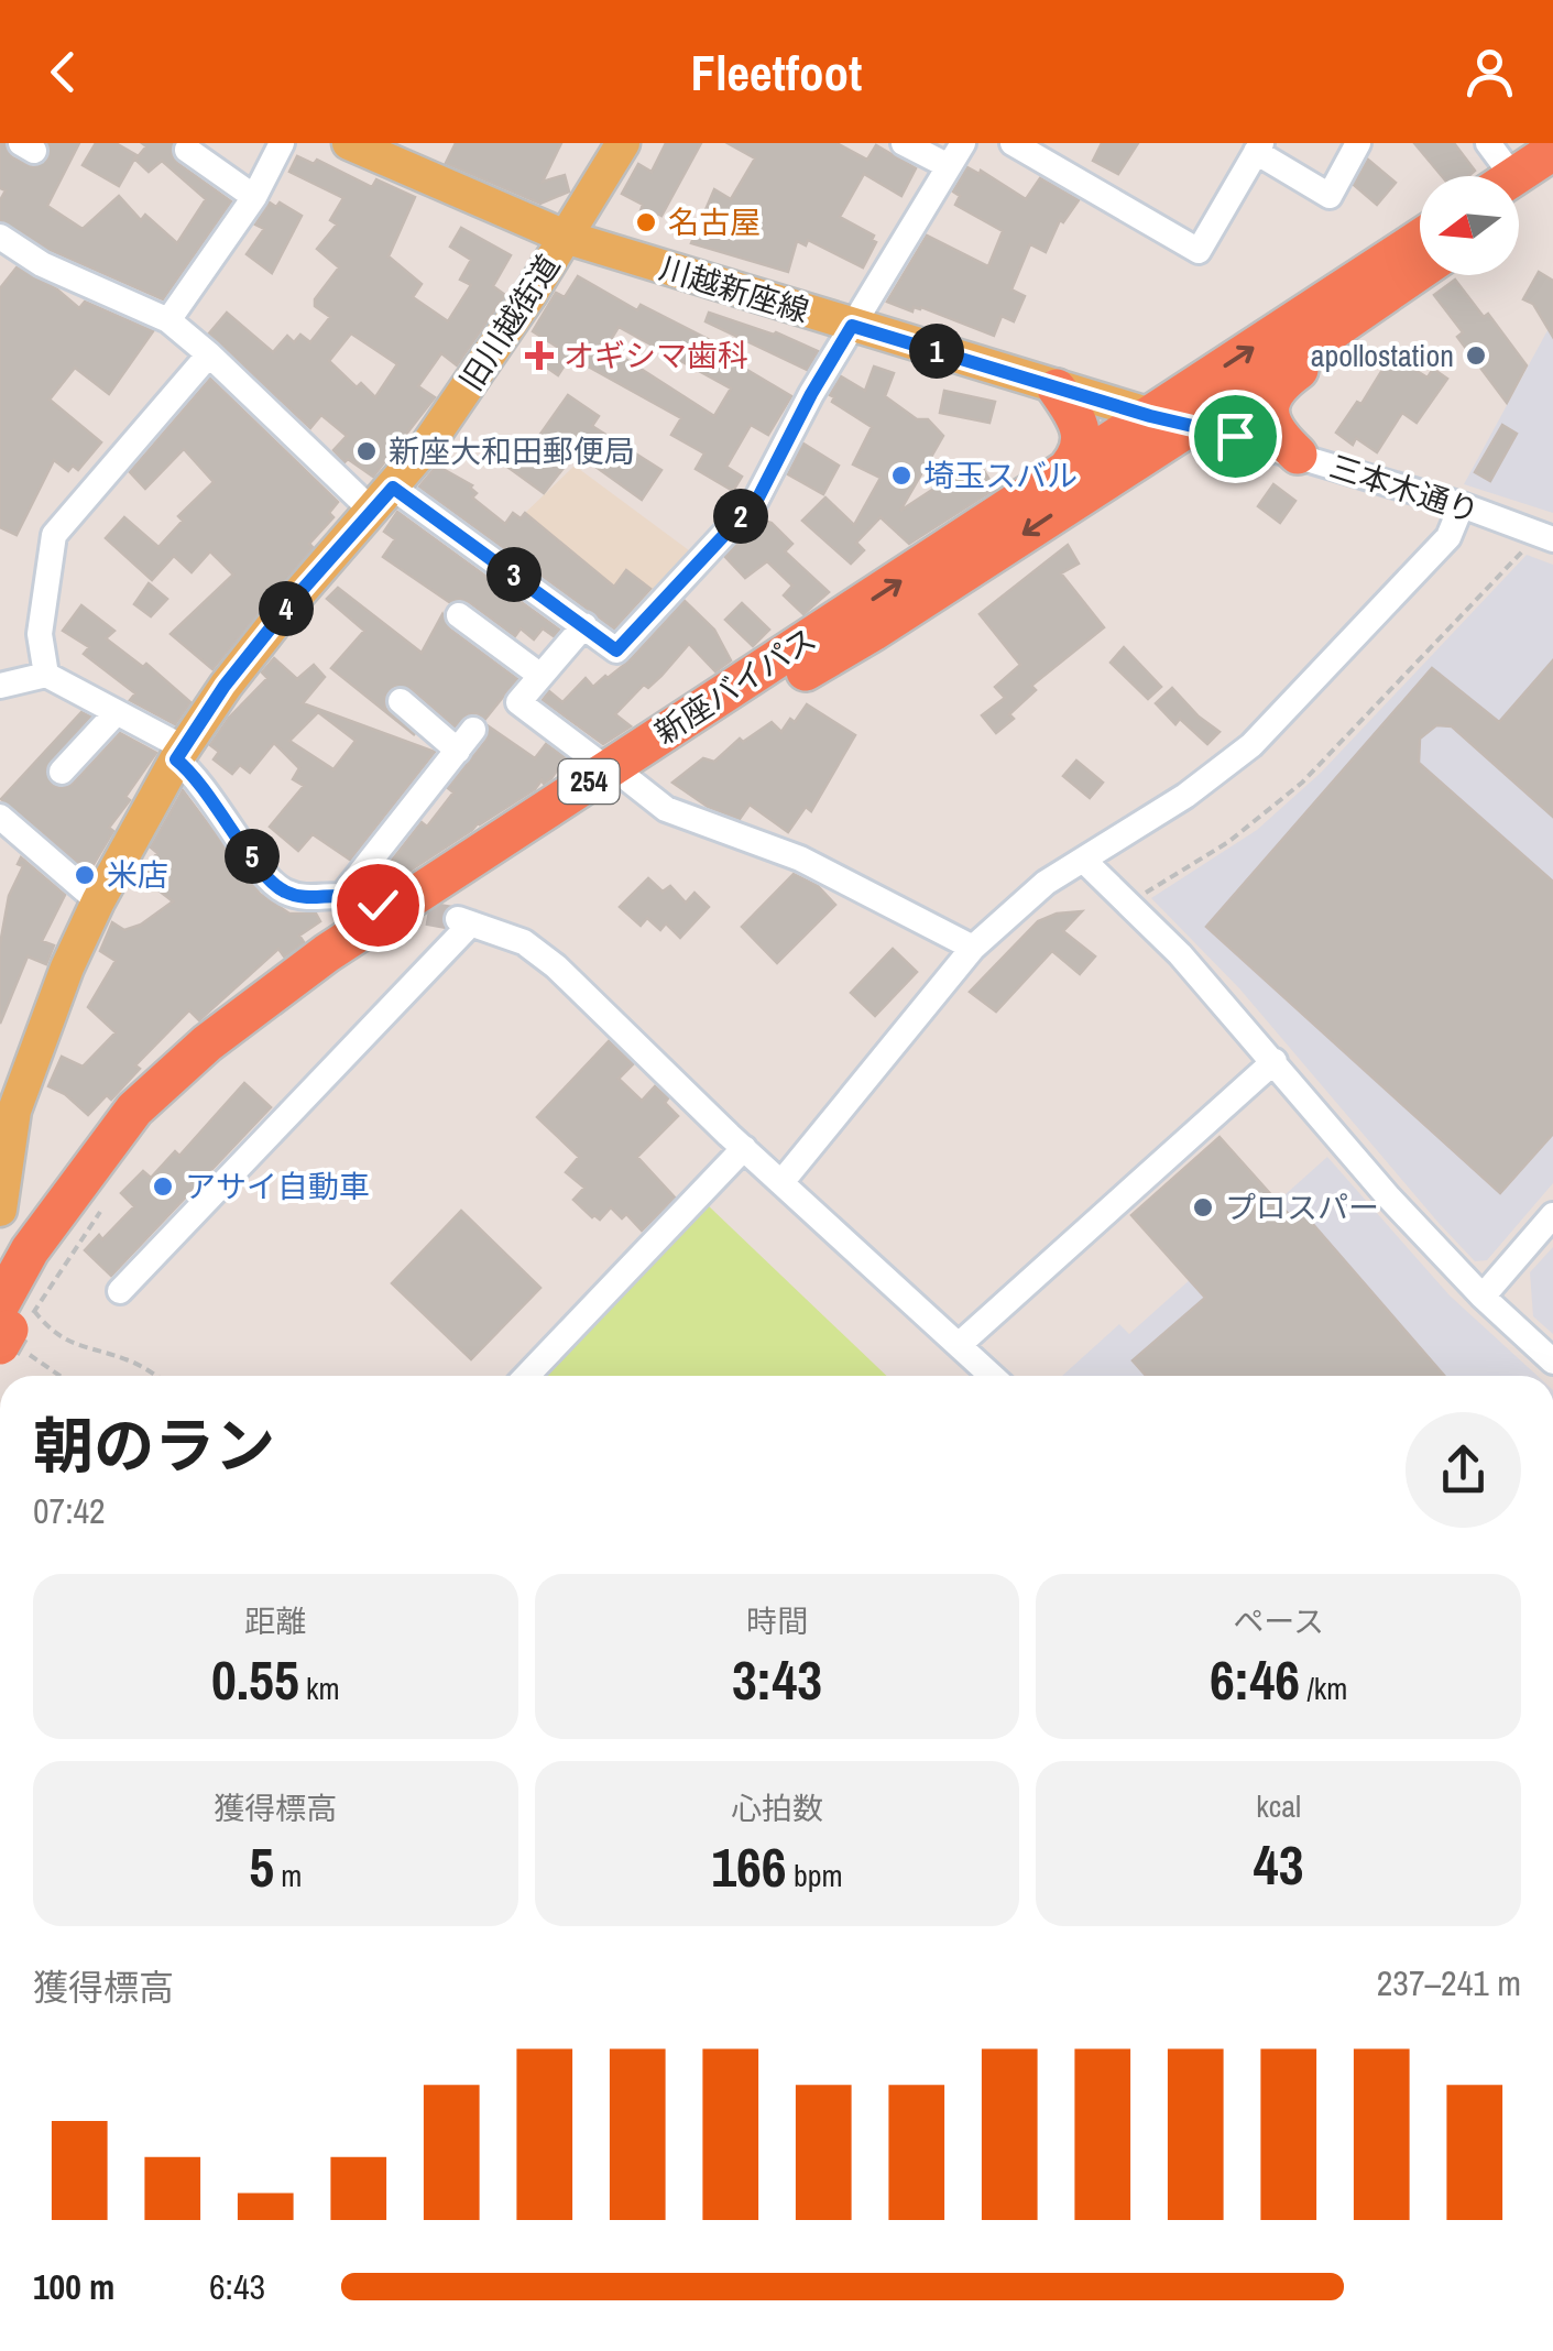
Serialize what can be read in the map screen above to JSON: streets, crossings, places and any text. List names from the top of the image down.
{
  "streets": {
    "highway": ["新座バイパス", "254"],
    "main road": ["川越新座線", "旧川越街道"],
    "street": ["三本木通り"]
  },
  "crossings": [
    ["川越新座線", "旧川越街道"],
    ["川越新座線", "三本木通り"],
    ["川越新座線", "新座バイパス"],
    ["三本木通り", "新座バイパス"],
    ["新座バイパス", "254"]
  ],
  "places": {
    "other": [
      "名古屋",
      "apollostation",
      "新座大和田郵便局",
      "埼玉スバル",
      "米店",
      "アサイ自動車",
      "プロスパー"
    ],
    "health": ["オギシマ歯科"]
  },
  "north": "left",
  "page": {
    "header": "Fleetfoot",
    "pins": [
      "1",
      "2",
      "3",
      "4",
      "5"
    ],
    "heading": ["朝のラン", "07:42"],
    "stats": [
      ["距離", "0.55 km"],
      ["時間", "3:43"],
      ["ペース", "6:46 /km"],
      ["獲得標高", "5 m"],
      ["心拍数", "166 bpm"],
      ["kcal", "43"]
    ],
    "chart": ["獲得標高", "237–241 m"],
    "list": [
      {
        "name": "100 m",
        "note": "6:43"
      }
    ]
  }
}
